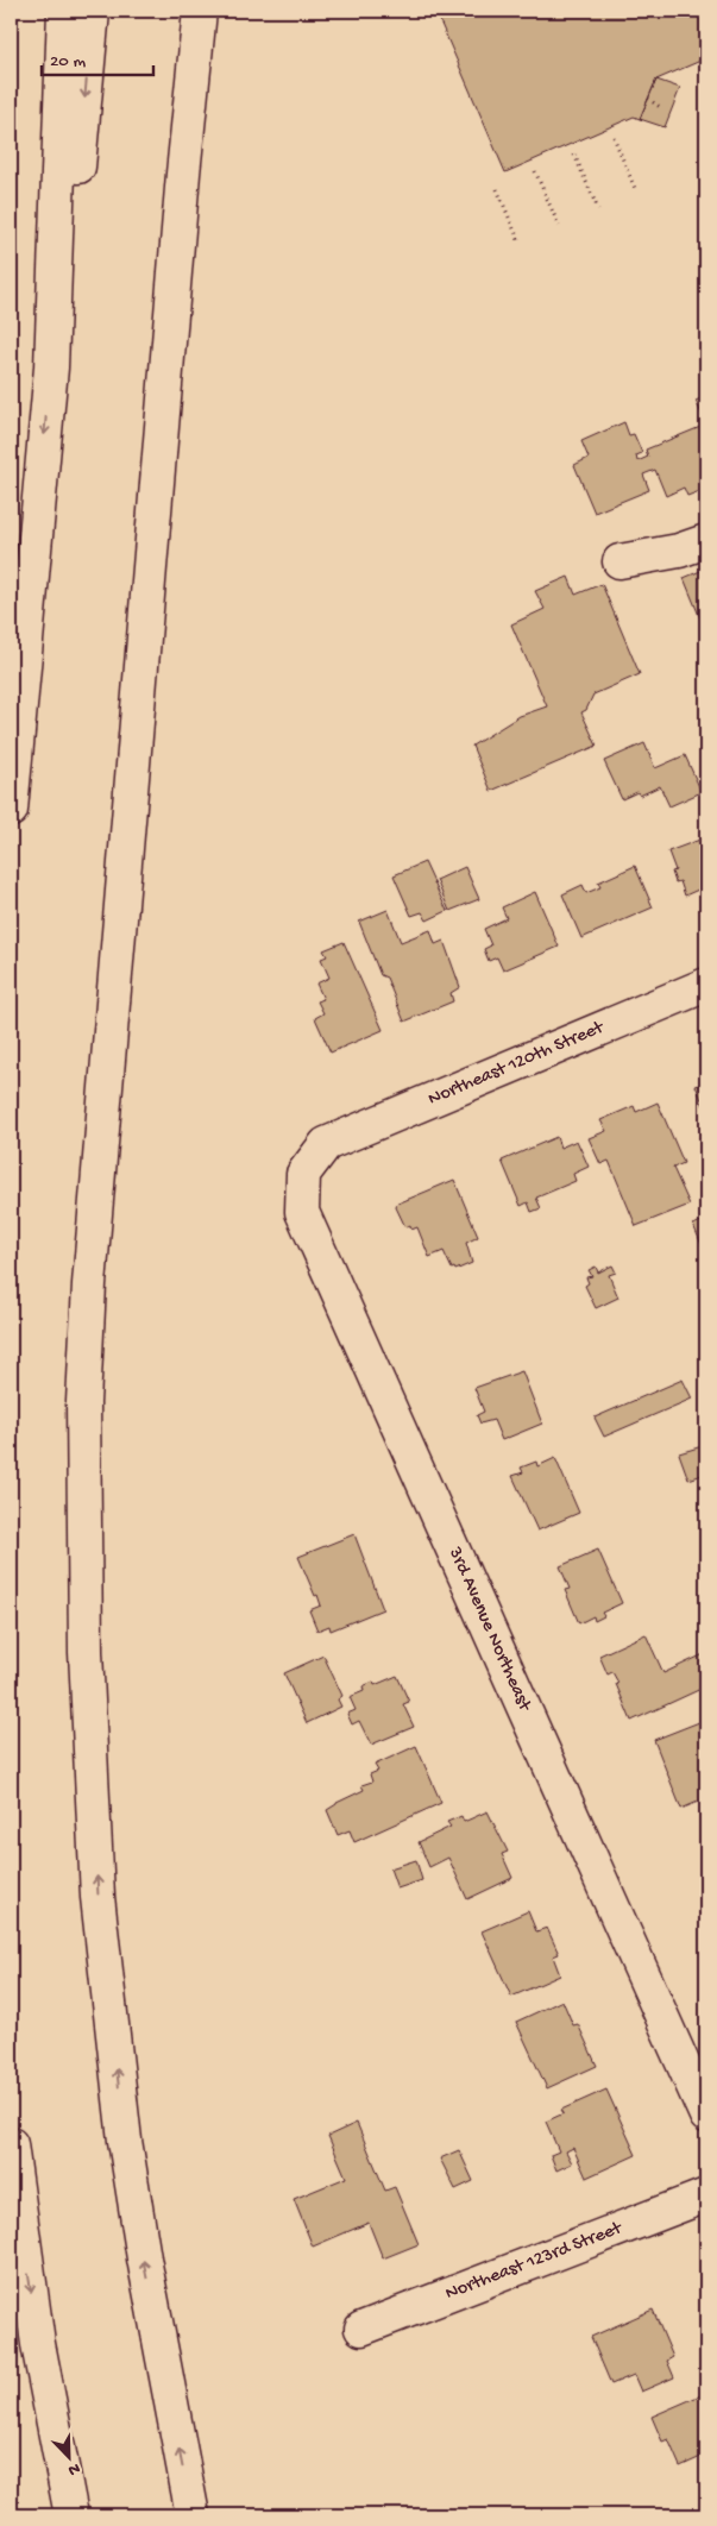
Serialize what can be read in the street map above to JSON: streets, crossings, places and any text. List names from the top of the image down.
{
  "streets": {
    "main road": ["Northeast 120th Street", "3rd Avenue Northeast", "Northeast 123rd Street"]
  },
  "crossings": [
    ["Northeast 120th Street", "3rd Avenue Northeast"]
  ],
  "scale_bar": "20 m",
  "north": "bottom right"
}
